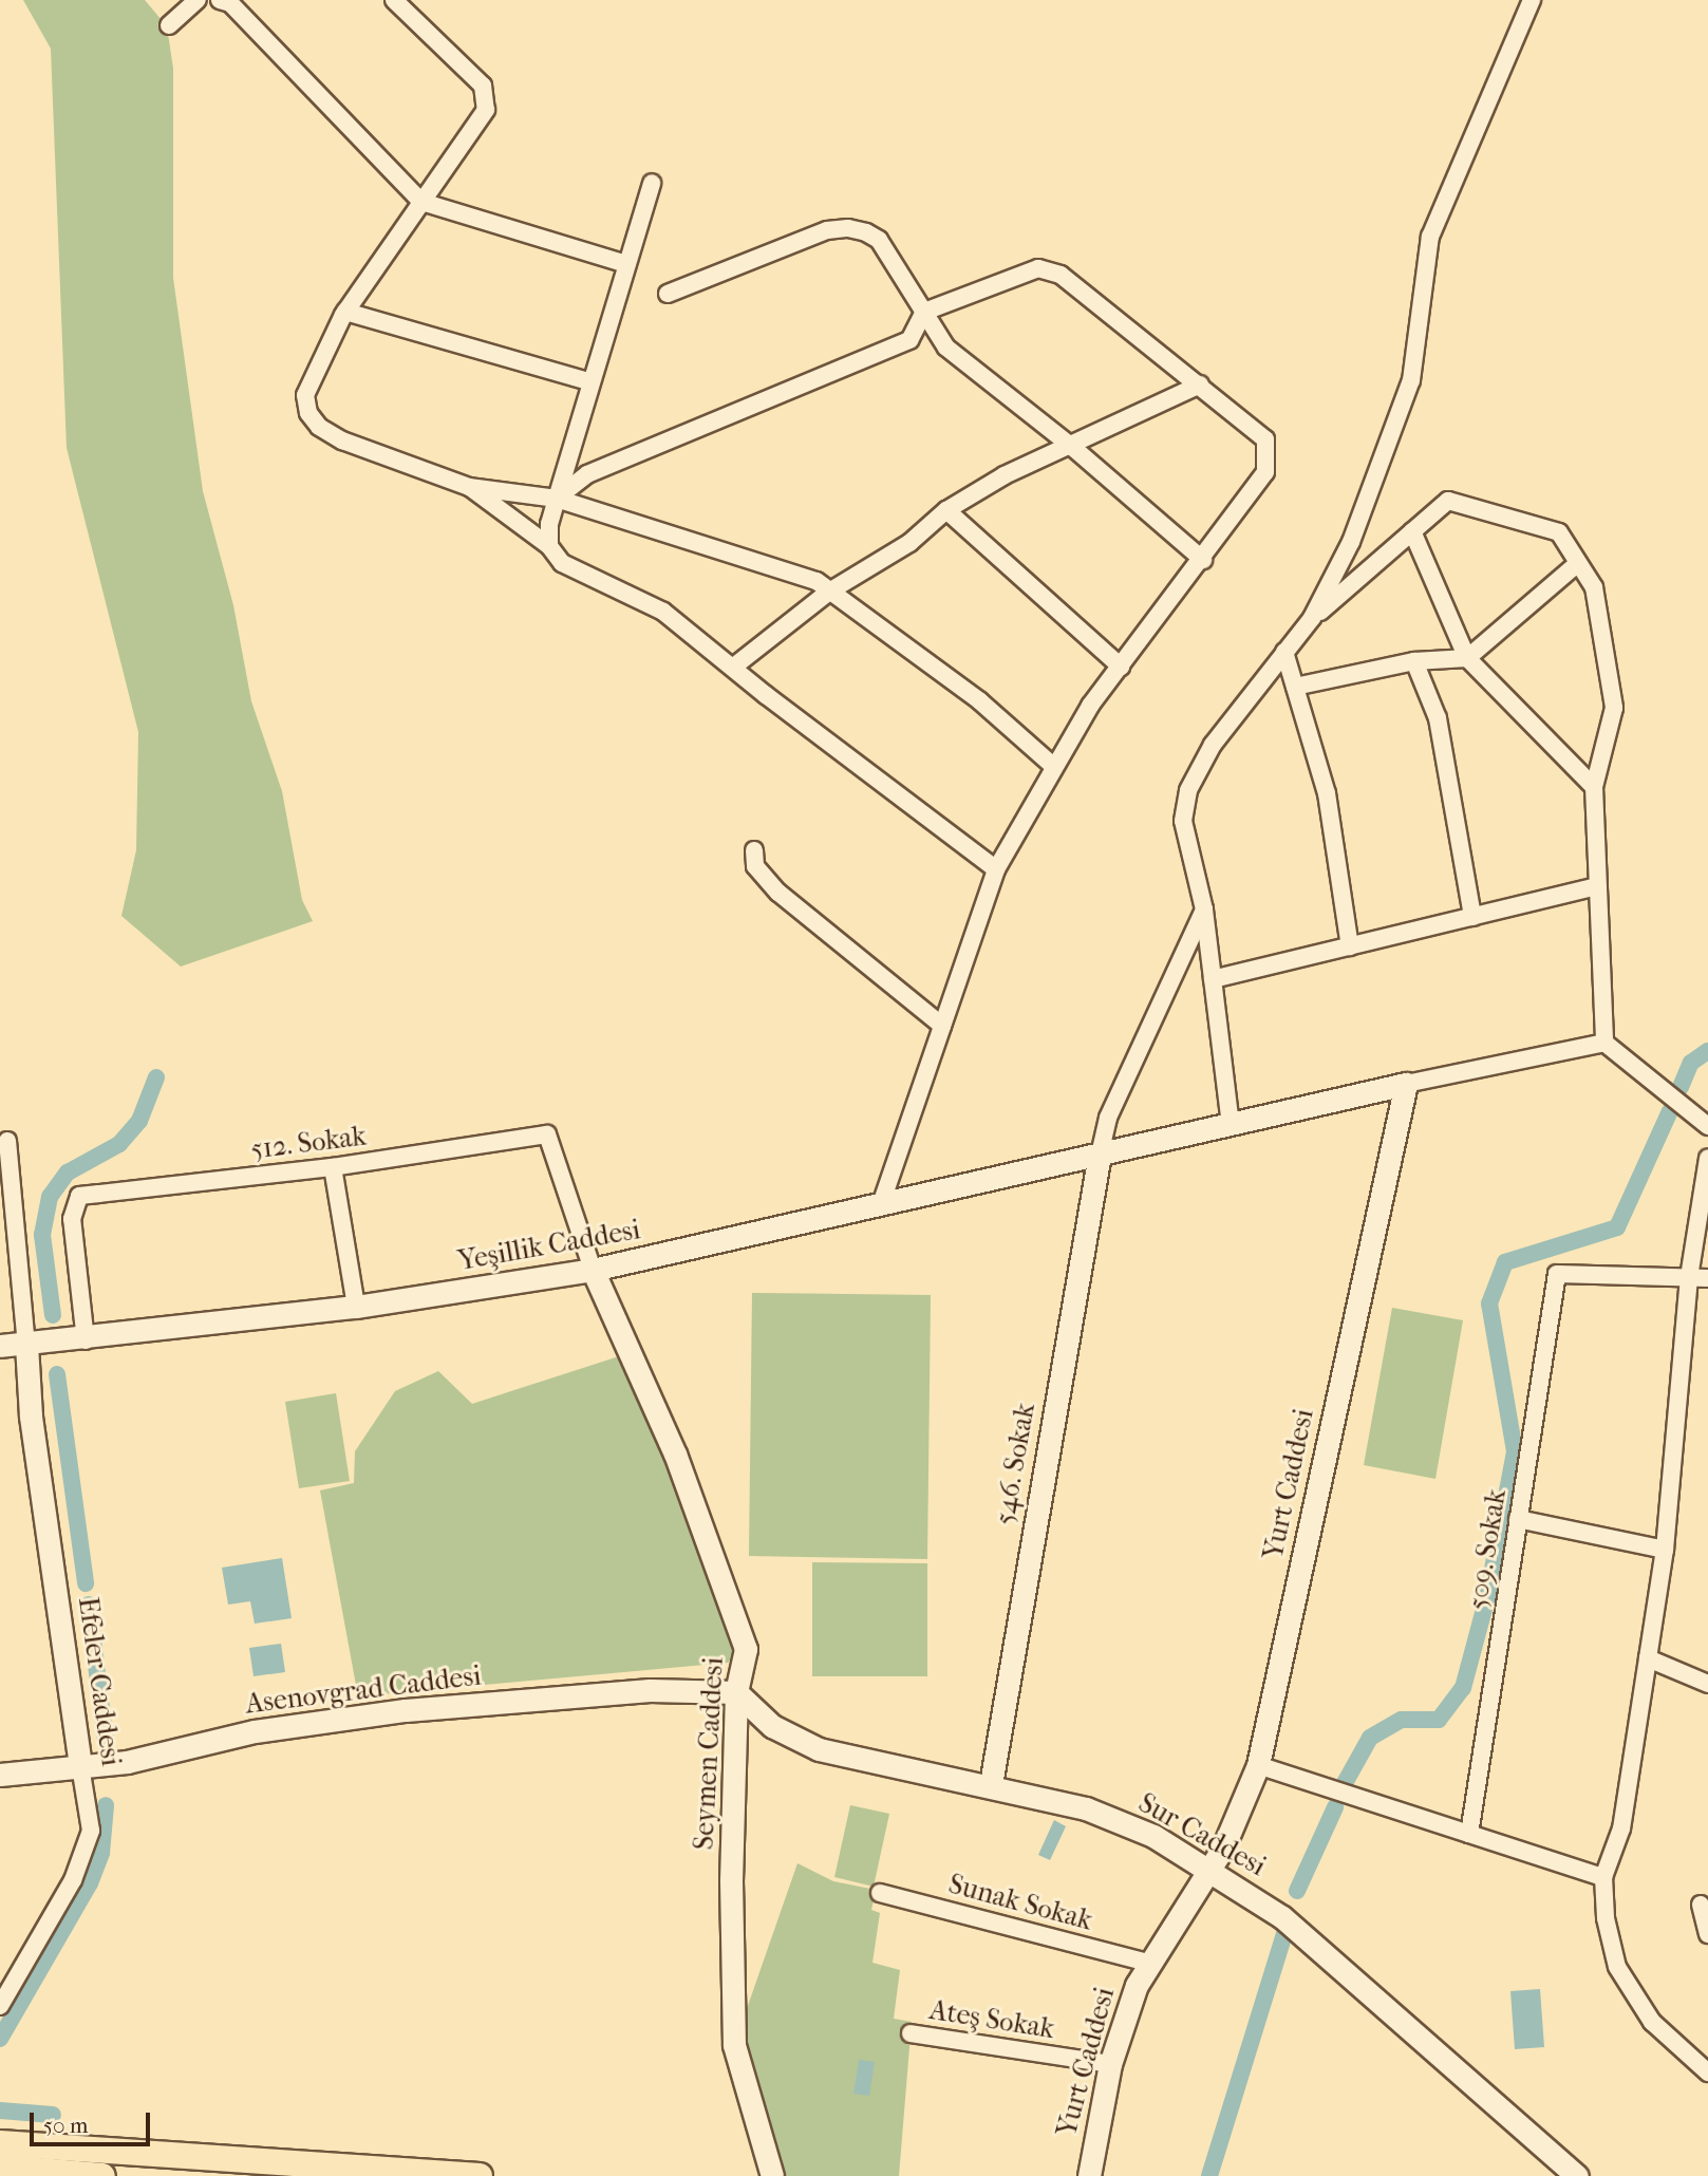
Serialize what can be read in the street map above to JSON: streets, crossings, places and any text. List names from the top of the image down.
{
  "streets": {
    "main road": [
      "Yeşillik Caddesi",
      "546. Sokak",
      "Yurt Caddesi",
      "Efeler Caddesi",
      "Asenovgrad Caddesi",
      "Seymen Caddesi",
      "Sur Caddesi"
    ],
    "street": [
      "512. Sokak",
      "509. Sokak",
      "Sunak Sokak",
      "Ateş Sokak"
    ]
  },
  "crossings": [
    ["512. Sokak", "Yeşillik Caddesi"],
    ["512. Sokak", "Seymen Caddesi"],
    ["Yeşillik Caddesi", "546. Sokak"],
    ["Yeşillik Caddesi", "Efeler Caddesi"],
    ["Yeşillik Caddesi", "Seymen Caddesi"],
    ["546. Sokak", "Sur Caddesi"],
    ["Yurt Caddesi", "Sur Caddesi"],
    ["Yurt Caddesi", "Sunak Sokak"],
    ["Yurt Caddesi", "Ateş Sokak"],
    ["Efeler Caddesi", "Asenovgrad Caddesi"],
    ["Asenovgrad Caddesi", "Seymen Caddesi"],
    ["Asenovgrad Caddesi", "Sur Caddesi"],
    ["Seymen Caddesi", "Sur Caddesi"]
  ],
  "scale_bar": "50 m"
}
